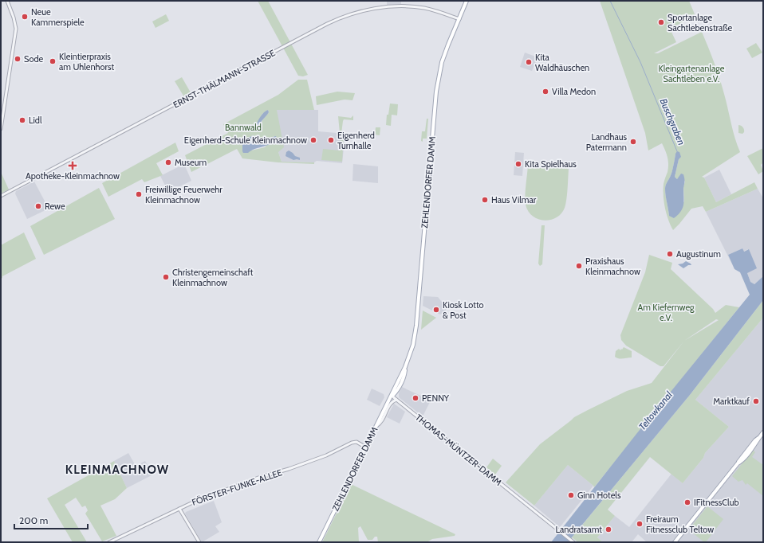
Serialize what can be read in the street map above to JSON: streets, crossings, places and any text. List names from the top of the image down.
{
  "streets": {
    "main road": ["ZEHLENDORFER DAMM"],
    "street": ["ERNST-THÄLMANN-STRASSE", "THOMAS-MÜNTZER-DAMM", "FÖRSTER-FUNKE-ALLEE"]
  },
  "crossings": [
    ["ERNST-THÄLMANN-STRASSE", "ZEHLENDORFER DAMM"],
    ["ZEHLENDORFER DAMM", "THOMAS-MÜNTZER-DAMM"],
    ["ZEHLENDORFER DAMM", "FÖRSTER-FUNKE-ALLEE"]
  ],
  "districts": ["KLEINMACHNOW"],
  "water": ["Buschgraben", "Teltowkanal"],
  "parks": ["Kleingartenanlage Sachtleben e.V.", "Bannwald", "Am Kiefernweg e.V."],
  "places": {
    "other": [
      "Neue Kammerspiele",
      "Sportanlage Sachtlebenstraße",
      "Sode",
      "Kleintierpraxis am Uhlenhorst",
      "Kita Waldhäuschen",
      "Villa Medon",
      "Lidl",
      "Eigenherd-Schule Kleinmachnow",
      "Eigenherd Turnhalle",
      "Landhaus Patermann",
      "Museum",
      "Kita Spielhaus",
      "Freiwillige Feuerwehr Kleinmachnow",
      "Haus Vilmar",
      "Rewe",
      "Augustinum",
      "Praxishaus Kleinmachnow",
      "Christengemeinschaft Kleinmachnow",
      "Kiosk Lotto & Post",
      "PENNY",
      "Marktkauf",
      "Ginn Hotels",
      "IFitnessClub",
      "Freiraum Fitnessclub Teltow",
      "Landratsamt"
    ],
    "health": ["Apotheke-Kleinmachnow"]
  },
  "scale_bar": "200 m"
}
